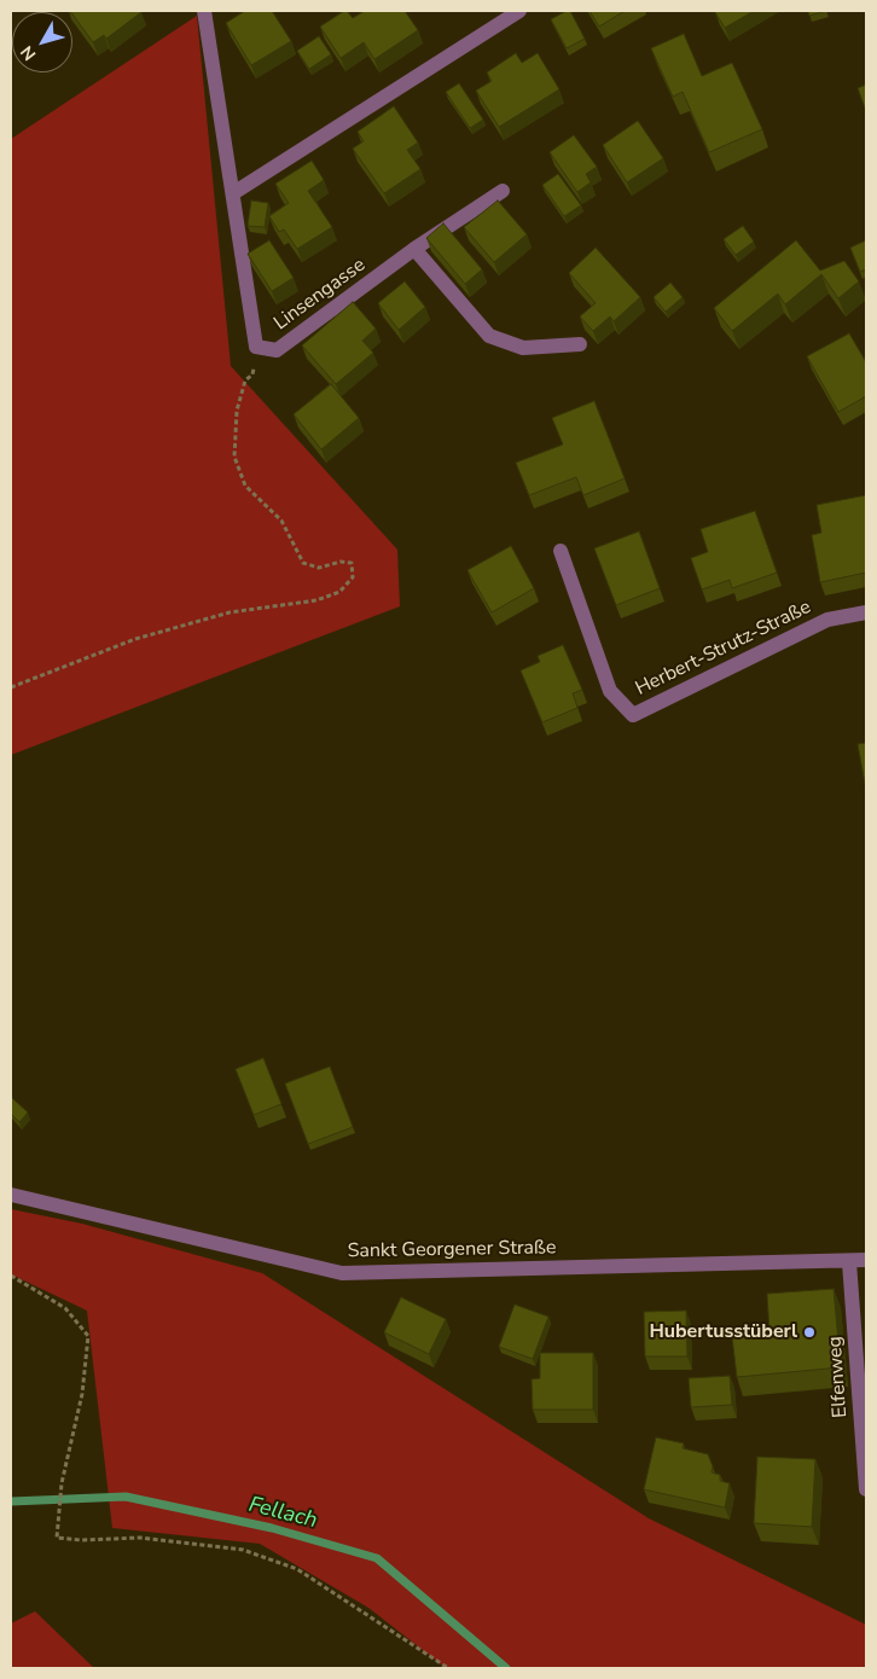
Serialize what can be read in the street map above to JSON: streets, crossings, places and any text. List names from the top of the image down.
{
  "streets": {
    "street": [
      "Linsengasse",
      "Herbert-Strutz-Straße",
      "Sankt Georgener Straße",
      "Elfenweg"
    ]
  },
  "crossings": [
    ["Sankt Georgener Straße", "Elfenweg"]
  ],
  "water": ["Fellach"],
  "places": ["Hubertusstüberl"],
  "north": "bottom left"
}
